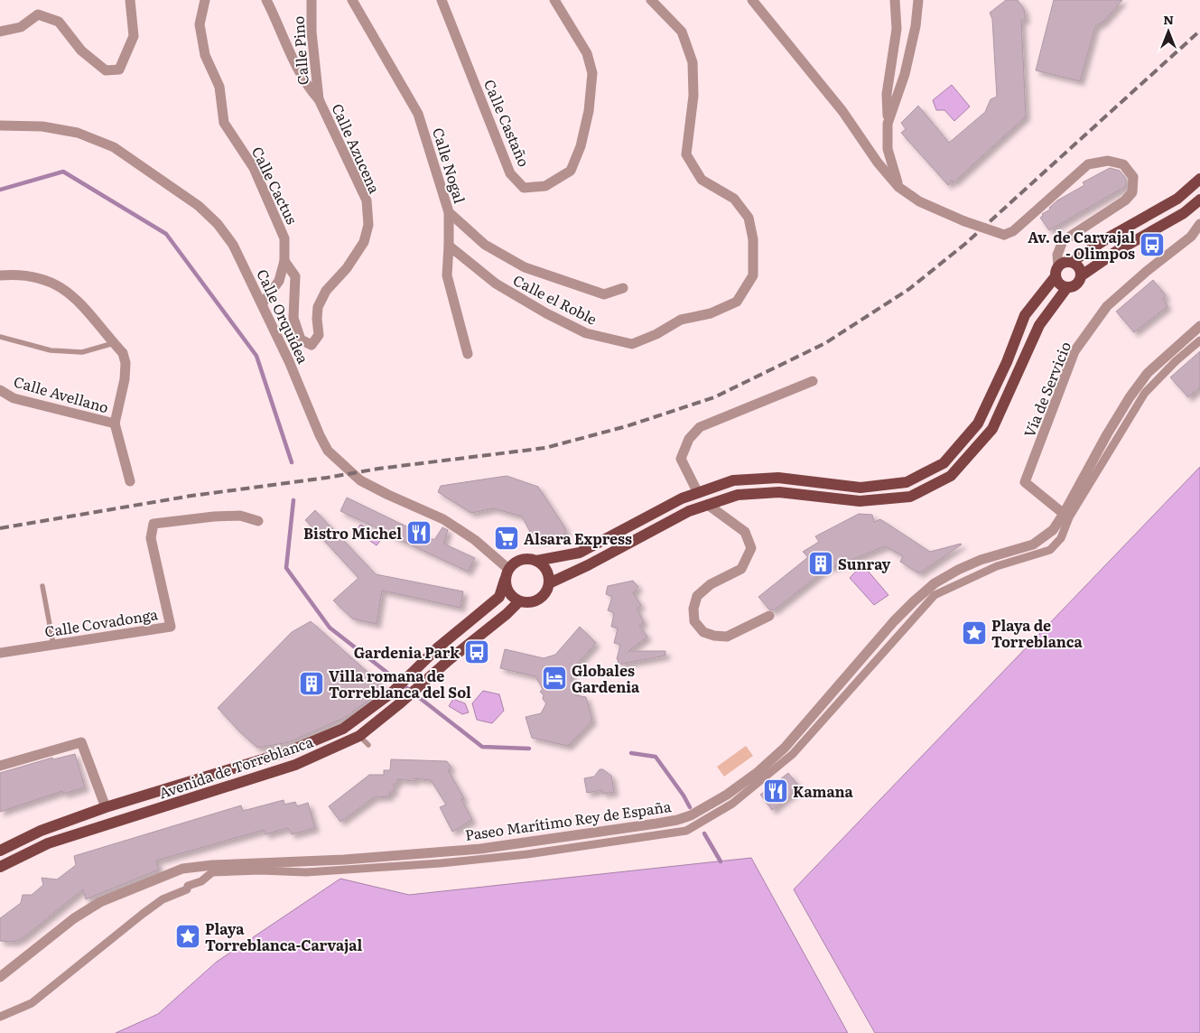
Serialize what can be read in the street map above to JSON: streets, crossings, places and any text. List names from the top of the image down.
{
  "streets": {
    "main road": ["Avenida de Torreblanca"],
    "street": [
      "Calle Pino",
      "Calle Castaño",
      "Calle Azucena",
      "Calle Nogal",
      "Calle Cactus",
      "Calle el Roble",
      "Calle Orquidea",
      "Vía de Servicio",
      "Calle Avellano",
      "Calle Covadonga",
      "Paseo Marítimo Rey de España"
    ]
  },
  "crossings": [
    ["Calle Pino", "Calle Azucena"],
    ["Calle Azucena", "Calle Cactus"],
    ["Calle Nogal", "Calle el Roble"],
    ["Calle Cactus", "Calle Orquidea"],
    ["Calle Orquidea", "Avenida de Torreblanca"],
    ["Vía de Servicio", "Paseo Marítimo Rey de España"]
  ],
  "places": {
    "bus stop": ["Av. de Carvajal - Olimpos", "Gardenia Park"],
    "restaurant": ["Bistro Michel", "Kamana"],
    "supermarket": ["Alsara Express"],
    "building": ["Sunray", "Villa romana de Torreblanca del Sol"],
    "place": ["Playa de Torreblanca", "Playa Torreblanca-Carvajal"],
    "hotel": ["Globales Gardenia"]
  },
  "north": "top"
}
